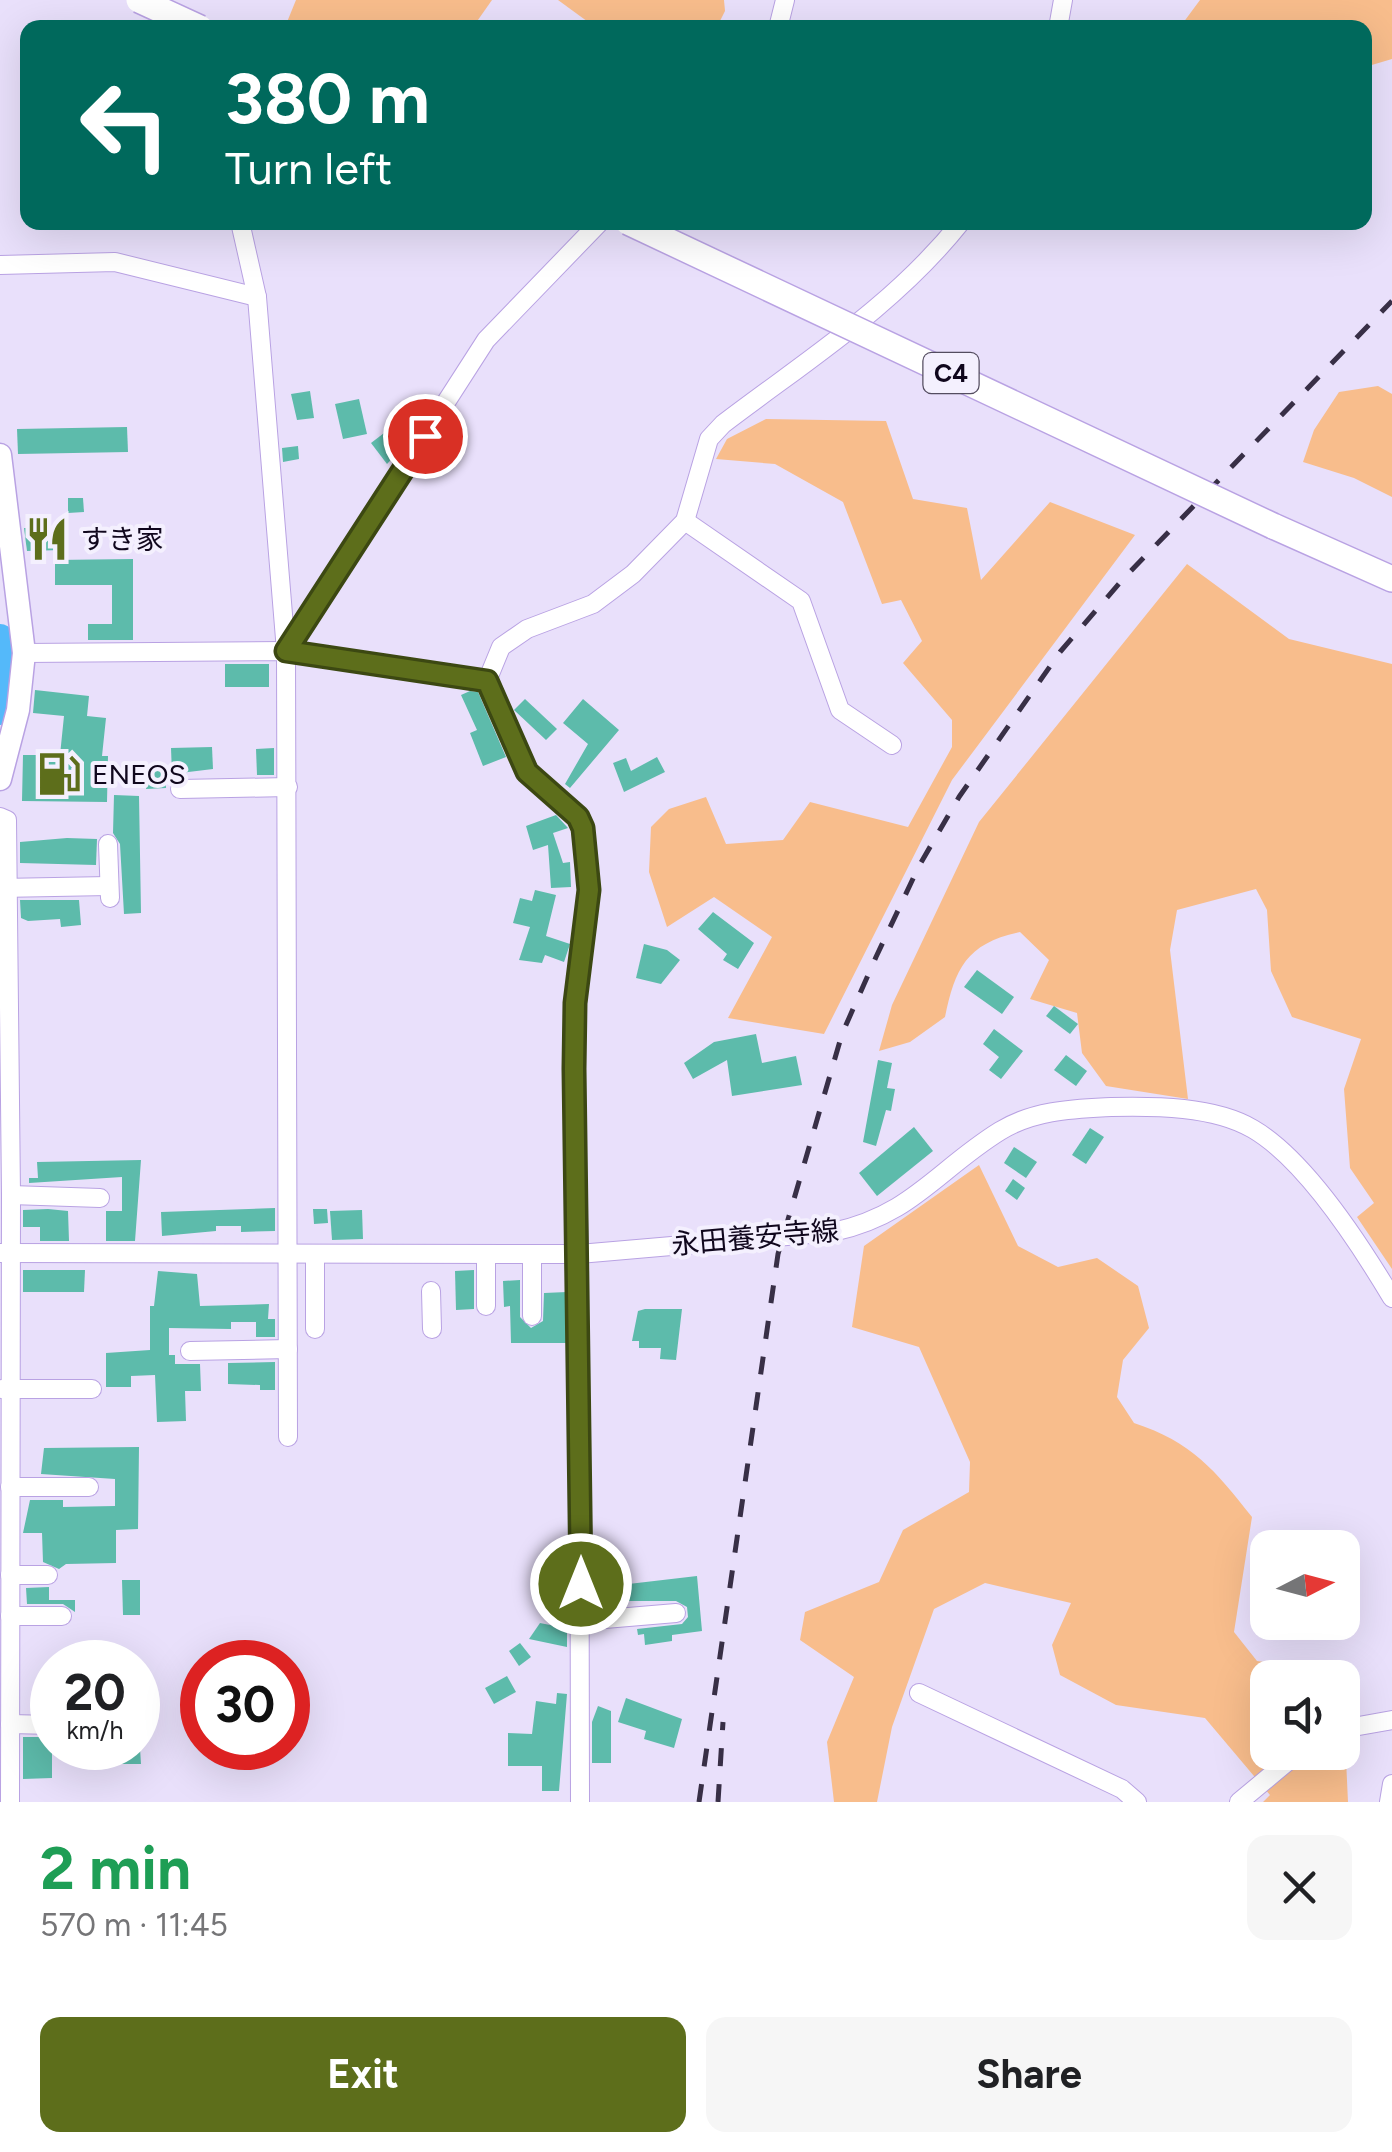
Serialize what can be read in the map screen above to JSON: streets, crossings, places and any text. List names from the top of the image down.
{
  "streets": {
    "highway": ["C4"],
    "street": ["永田養安寺線"]
  },
  "places": {
    "restaurant": ["すき家"],
    "fuel station": ["ENEOS"]
  },
  "north": "right",
  "page": {
    "turn": ["380 m", "Turn left"],
    "speed": "20 km/h",
    "limit": "30",
    "heading": ["2 min", "570 m · 11:45"],
    "buttons": ["Exit", "Share"]
  }
}
